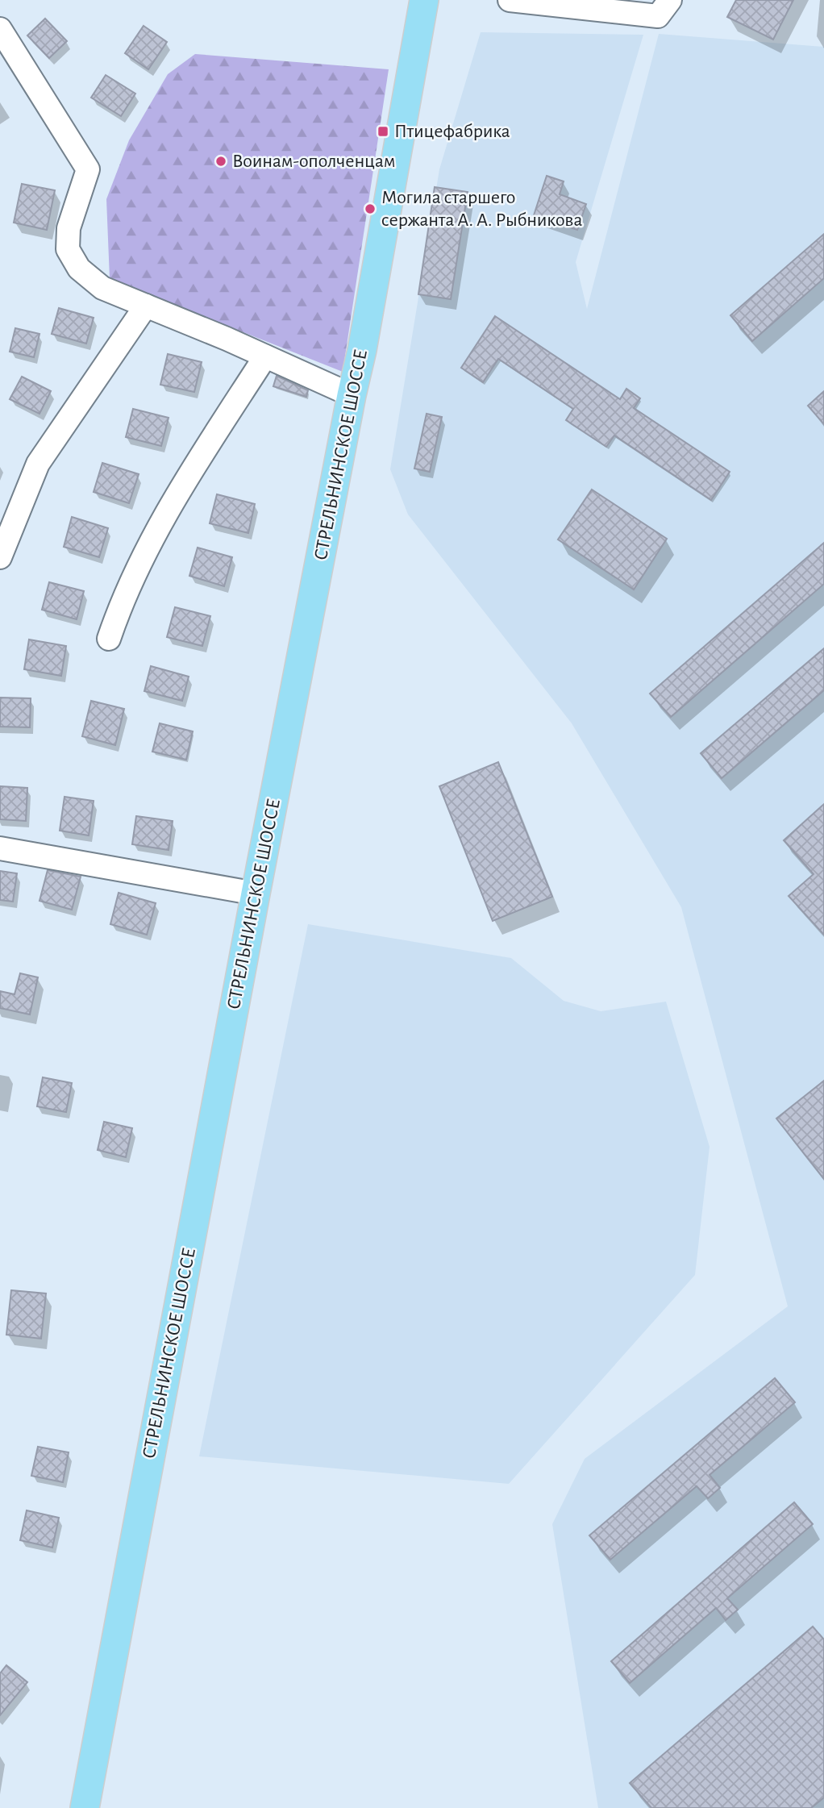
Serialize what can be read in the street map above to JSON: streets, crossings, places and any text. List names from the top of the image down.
{
  "streets": {
    "main road": ["СТРЕЛЬНИНСКОЕ ШОССЕ"]
  },
  "places": {
    "transit": ["Птицефабрика"],
    "other": ["Воинам-ополченцам", "Могила старшего сержанта А. А. Рыбникова"]
  }
}
